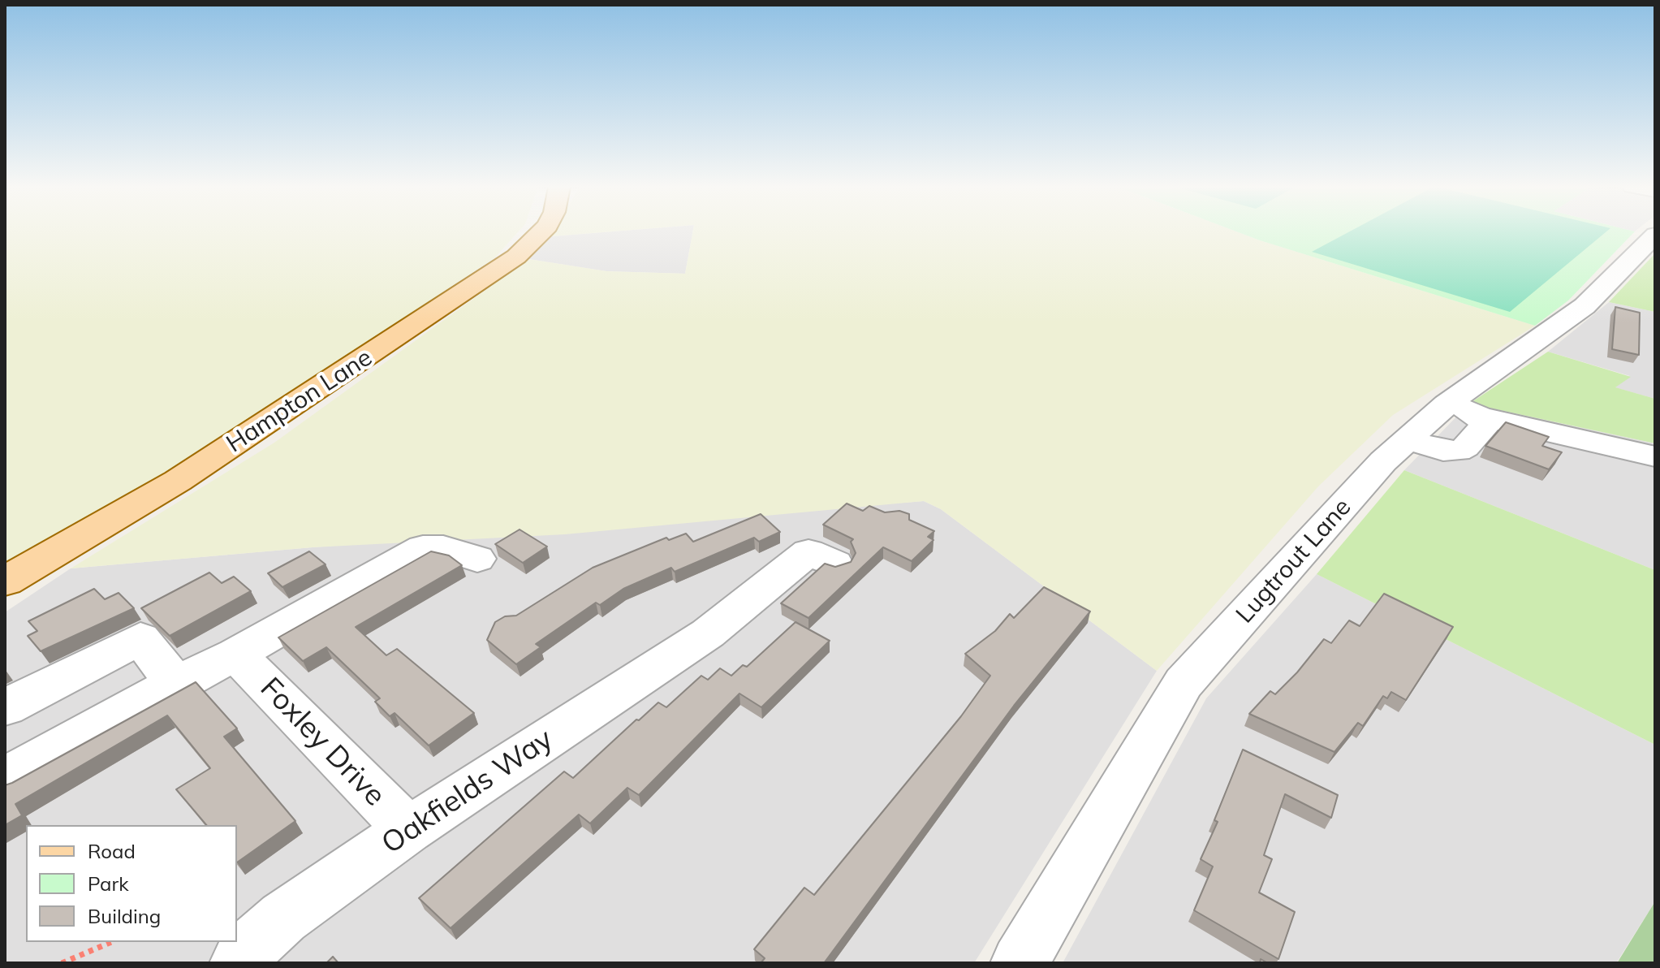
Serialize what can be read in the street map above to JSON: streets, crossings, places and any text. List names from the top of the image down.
{
  "streets": {
    "main road": ["Hampton Lane"],
    "street": ["Lugtrout Lane", "Foxley Drive", "Oakfields Way"]
  },
  "crossings": [
    ["Foxley Drive", "Oakfields Way"]
  ],
  "legend": ["Road", "Park", "Building"]
}
